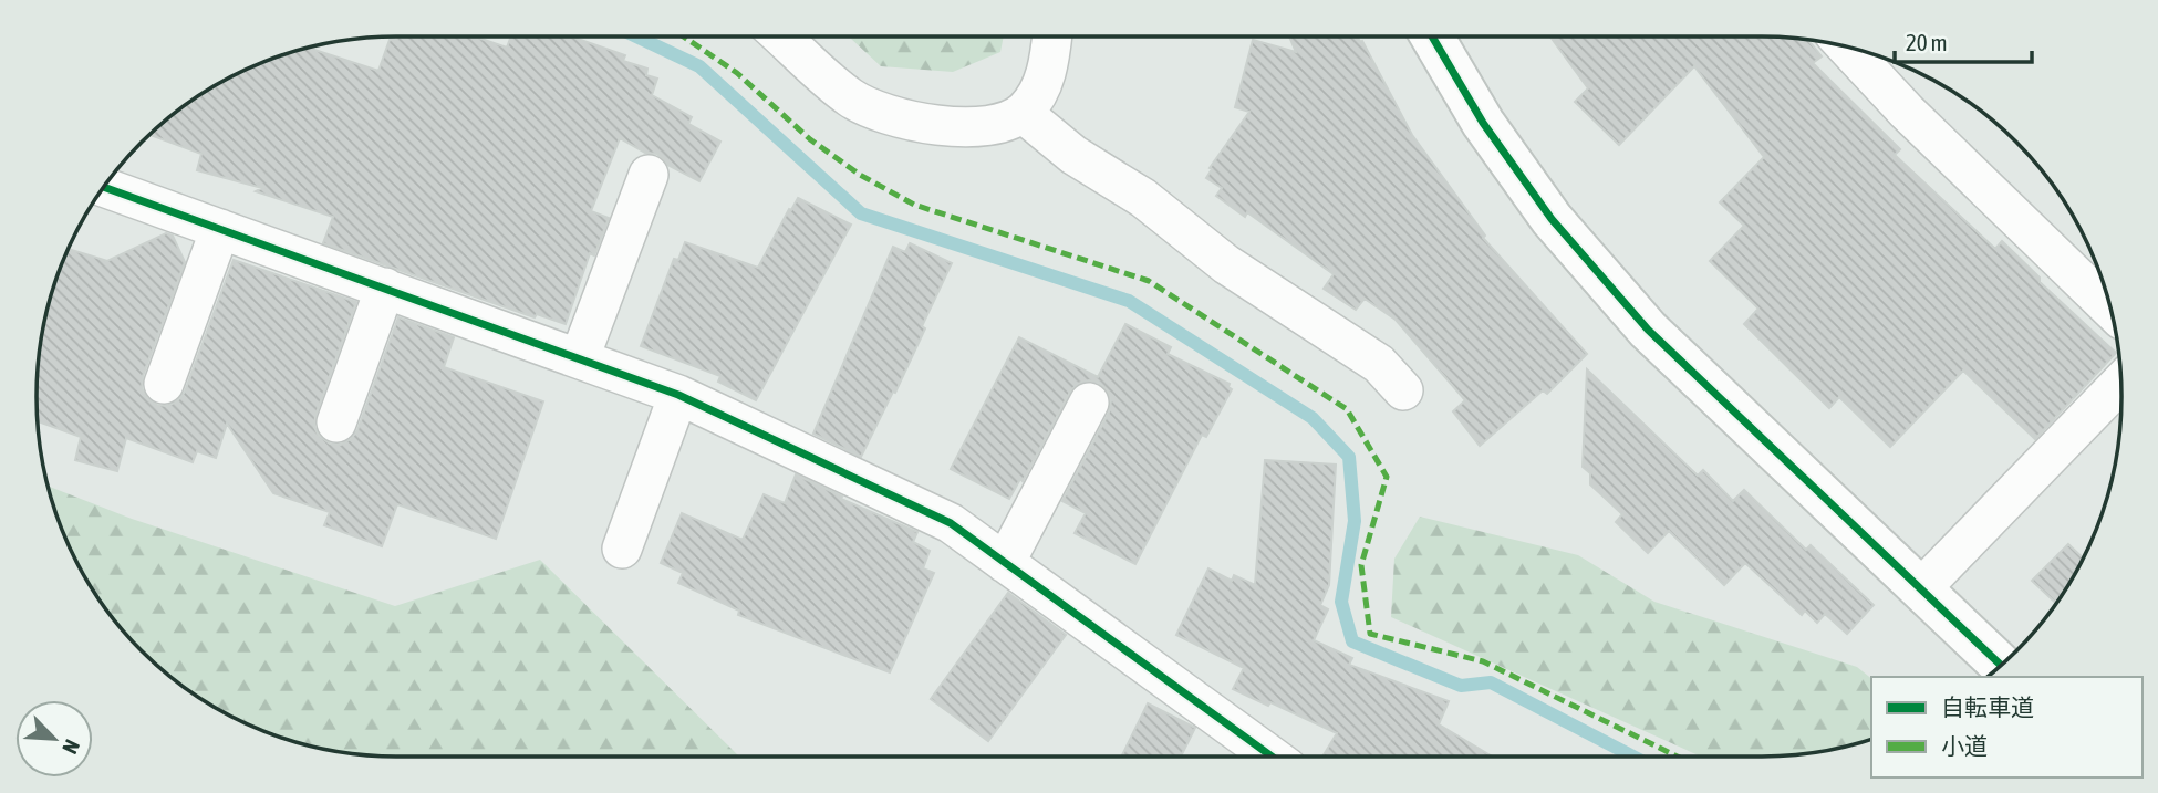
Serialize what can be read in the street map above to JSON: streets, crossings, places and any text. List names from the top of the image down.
{
  "legend": ["自転車道", "小道"],
  "scale_bar": "20 m",
  "north": "bottom right"
}
